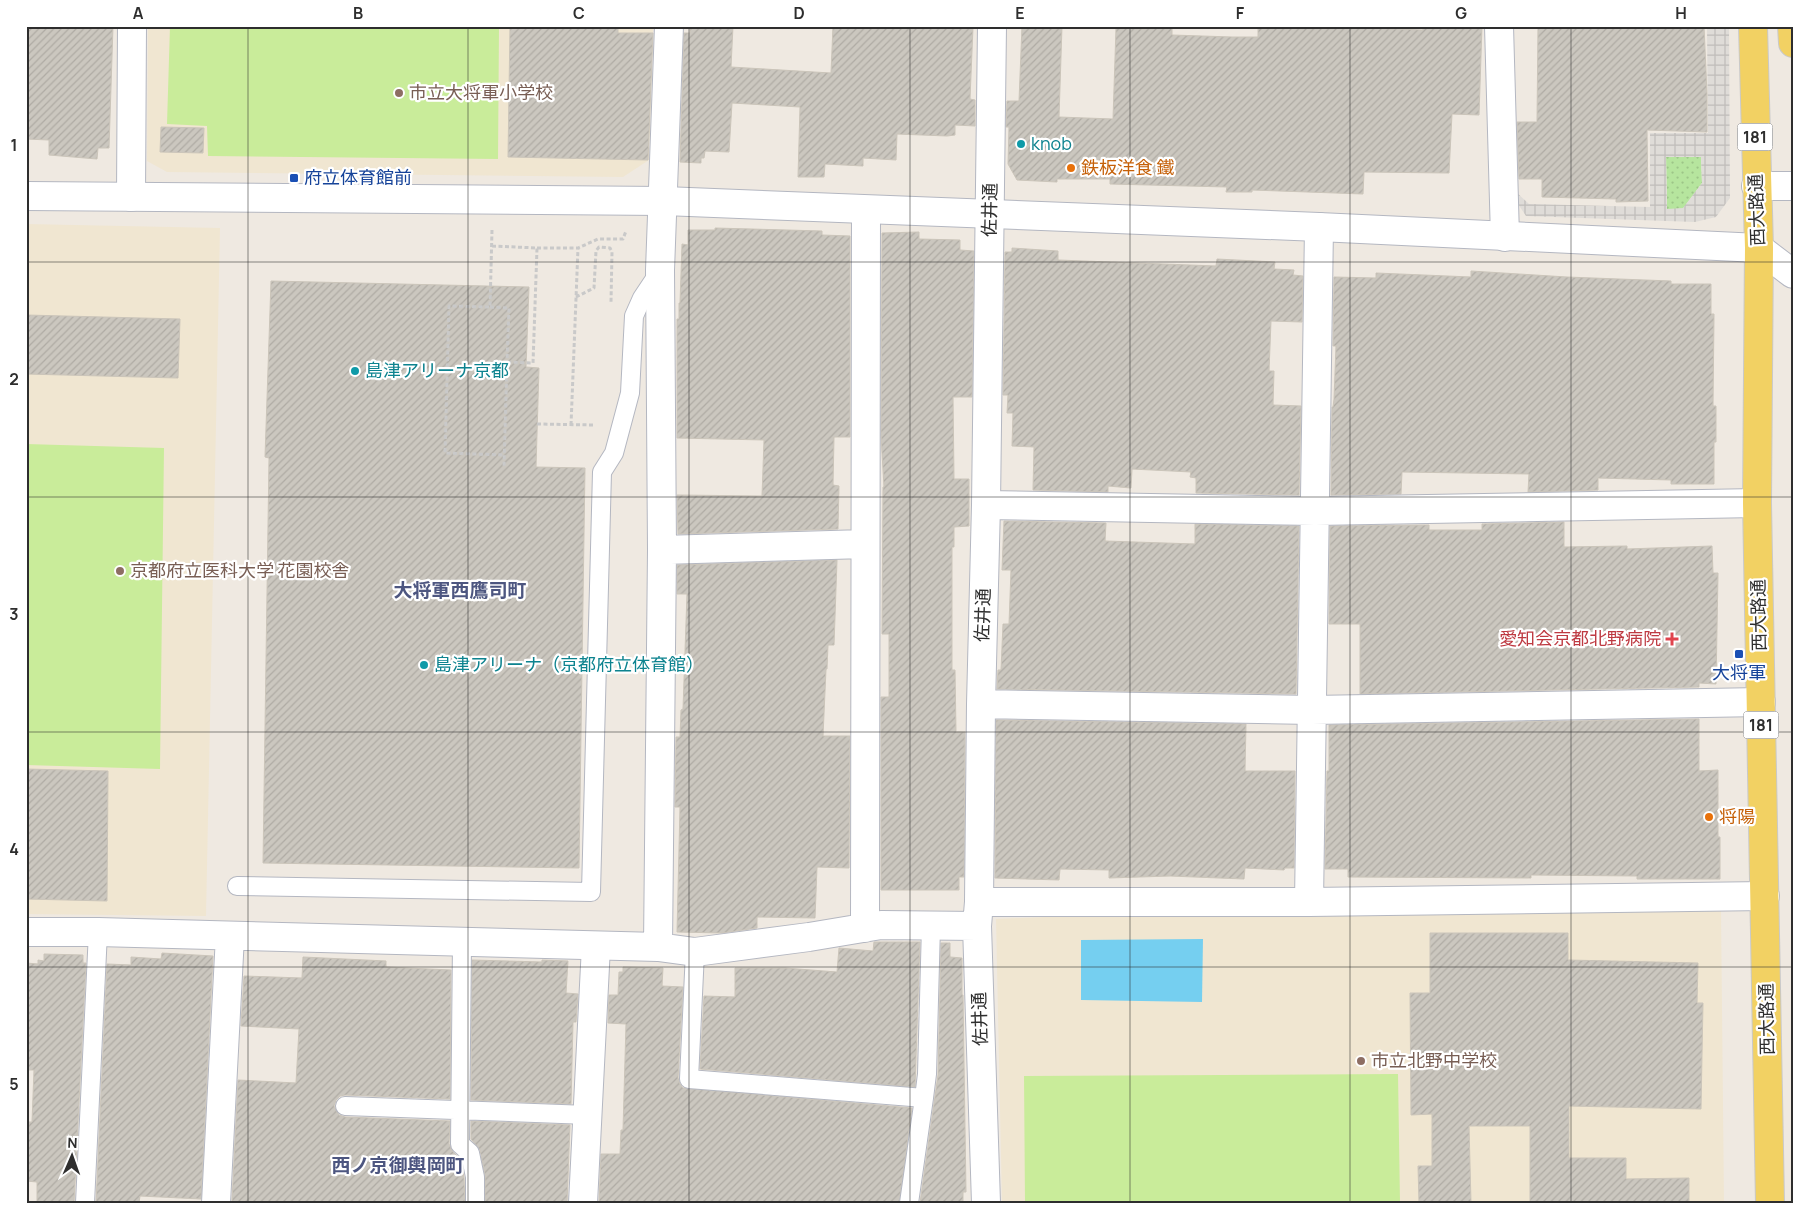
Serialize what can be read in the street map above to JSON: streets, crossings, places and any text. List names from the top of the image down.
{
  "streets": {
    "main road": ["181", "西大路通"],
    "street": ["佐井通"]
  },
  "districts": ["大将軍西鷹司町", "西ノ京御輿岡町"],
  "places": {
    "other": [
      "市立大将軍小学校",
      "knob",
      "鉄板洋食 鐵",
      "島津アリーナ京都",
      "京都府立医科大学 花園校舎",
      "島津アリーナ（京都府立体育館）",
      "将陽",
      "市立北野中学校"
    ],
    "transit": ["府立体育館前", "大将軍"],
    "health": ["愛知会京都北野病院"]
  },
  "north": "top",
  "grid": {
    "columns": [
      "A",
      "B",
      "C",
      "D",
      "E",
      "F",
      "G",
      "H"
    ],
    "rows": [
      "1",
      "2",
      "3",
      "4",
      "5"
    ]
  }
}
